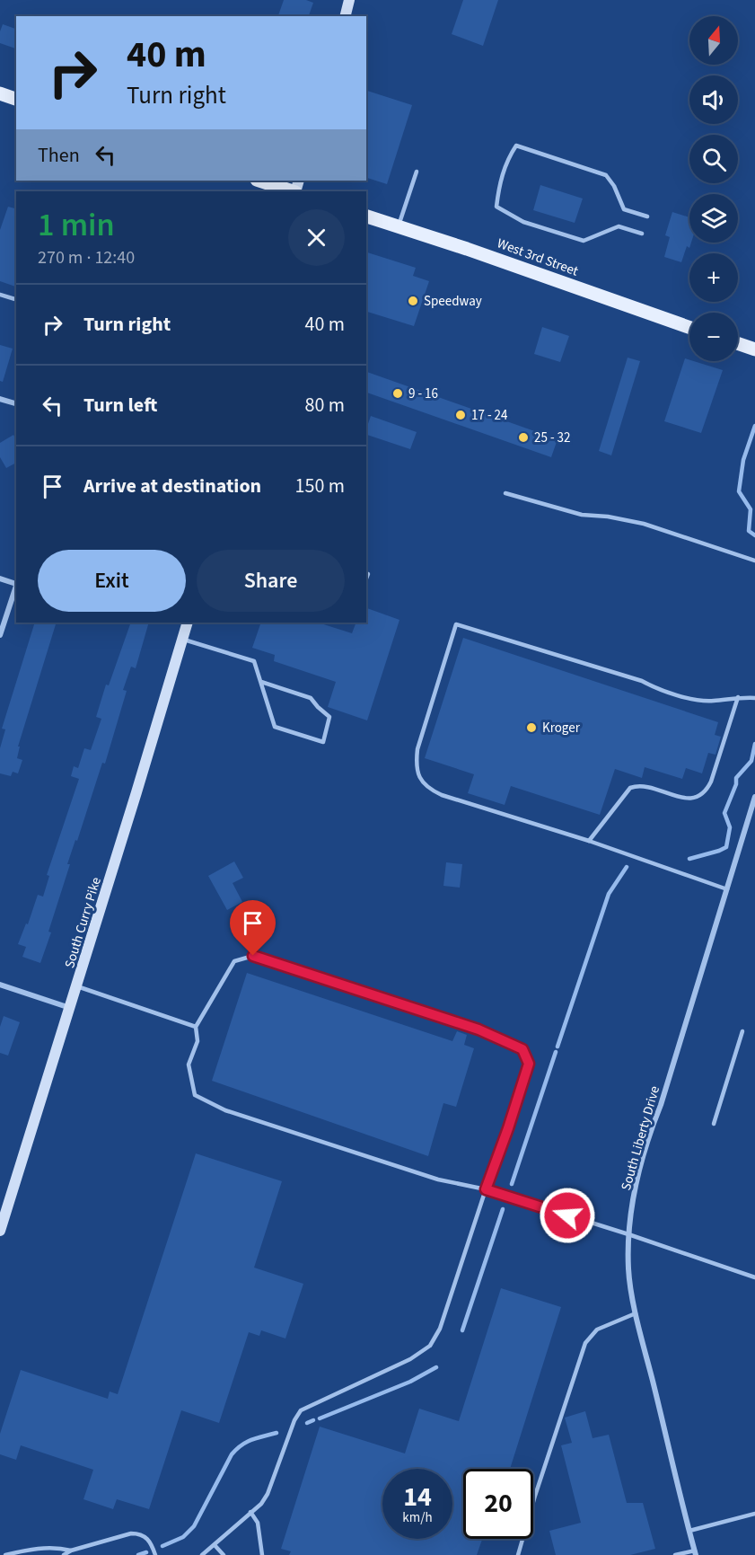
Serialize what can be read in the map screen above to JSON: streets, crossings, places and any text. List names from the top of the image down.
{
  "streets": {
    "main road": ["West 3rd Street", "South Curry Pike"],
    "street": ["South Liberty Drive"]
  },
  "places": [
    "Speedway",
    "9 - 16",
    "17 - 24",
    "25 - 32",
    "Kroger"
  ],
  "north": "top",
  "page": {
    "map_buttons": ["+", "−"],
    "turn": ["40 m", "Turn right"],
    "then": "Then",
    "heading": ["1 min", "270 m · 12:40"],
    "list": [
      {
        "name": "Turn right",
        "value": "40 m"
      },
      {
        "name": "Turn left",
        "value": "80 m"
      },
      {
        "name": "Arrive at destination",
        "value": "150 m"
      }
    ],
    "buttons": ["Exit", "Share"],
    "speed": "14 km/h",
    "limit": "20"
  }
}
